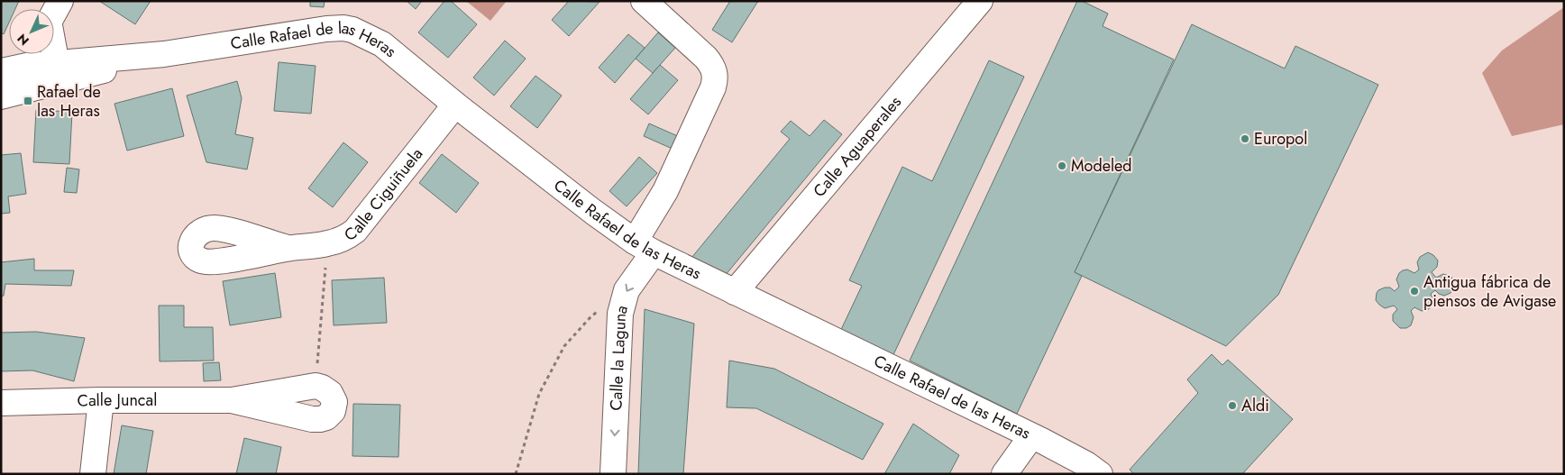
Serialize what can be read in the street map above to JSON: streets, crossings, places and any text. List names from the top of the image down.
{
  "streets": {
    "street": [
      "Calle Rafael de las Heras",
      "Calle Aguaperales",
      "Calle Ciguiñuela",
      "Calle la Laguna",
      "Calle Juncal"
    ]
  },
  "crossings": [
    ["Calle Rafael de las Heras", "Calle Aguaperales"],
    ["Calle Rafael de las Heras", "Calle Ciguiñuela"],
    ["Calle Rafael de las Heras", "Calle la Laguna"]
  ],
  "one_way": ["Calle la Laguna"],
  "places": {
    "transit": ["Rafael de las Heras"],
    "other": [
      "Europol",
      "Modeled",
      "Antigua fábrica de piensos de Avigase",
      "Aldi"
    ]
  },
  "north": "bottom left"
}
